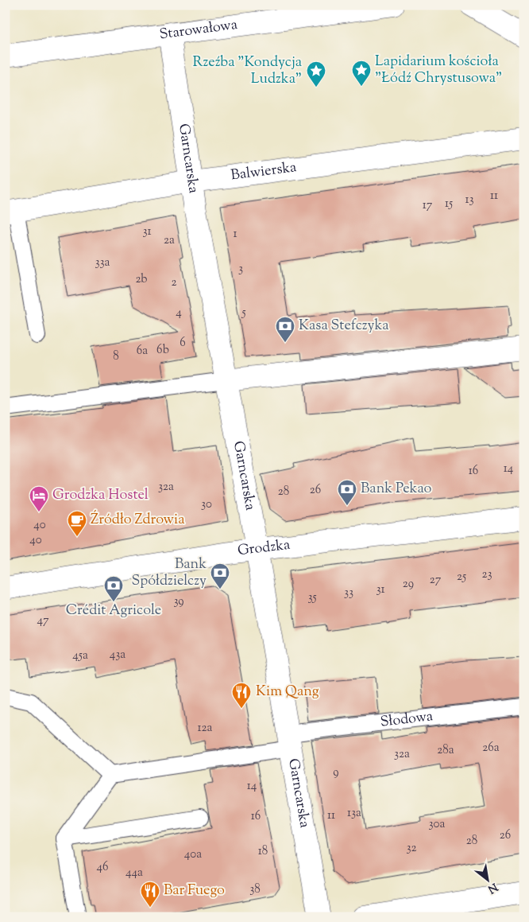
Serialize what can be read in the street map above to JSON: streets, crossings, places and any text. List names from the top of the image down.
{
  "streets": {
    "street": [
      "Starowałowa",
      "Garncarska",
      "Balwierska",
      "Grodzka"
    ],
    "lane": ["Słodowa"]
  },
  "crossings": [
    ["Starowałowa", "Garncarska"],
    ["Garncarska", "Balwierska"],
    ["Garncarska", "Grodzka"],
    ["Garncarska", "Słodowa"]
  ],
  "places": {
    "place": ["Lapidarium kościoła \"Łódź Chrystusowa\"", "Rzeźba \"Kondycja Ludzka\""],
    "bank": [
      "Kasa Stefczyka",
      "Bank Pekao",
      "Bank Spółdzielczy",
      "Crédit Agricole"
    ],
    "hotel": ["Grodzka Hostel"],
    "cafe": ["Źródło Zdrowia"],
    "restaurant": ["Kim Qang", "Bar Fuego"]
  },
  "house_numbers": [
    "11",
    "13",
    "15",
    "17",
    "31",
    "1",
    "2a",
    "33a",
    "3",
    "2b",
    "2",
    "4",
    "5",
    "6",
    "6b",
    "6a",
    "8",
    "14",
    "16",
    "32a",
    "26",
    "28",
    "30",
    "40",
    "40",
    "23",
    "25",
    "27",
    "29",
    "31",
    "33",
    "35",
    "39",
    "47",
    "43a",
    "45a",
    "12a",
    "26a",
    "28a",
    "32a",
    "9",
    "14",
    "13a",
    "11",
    "16",
    "30a",
    "26",
    "28",
    "32",
    "18",
    "40a",
    "46",
    "44a",
    "38"
  ],
  "north": "bottom right"
}
